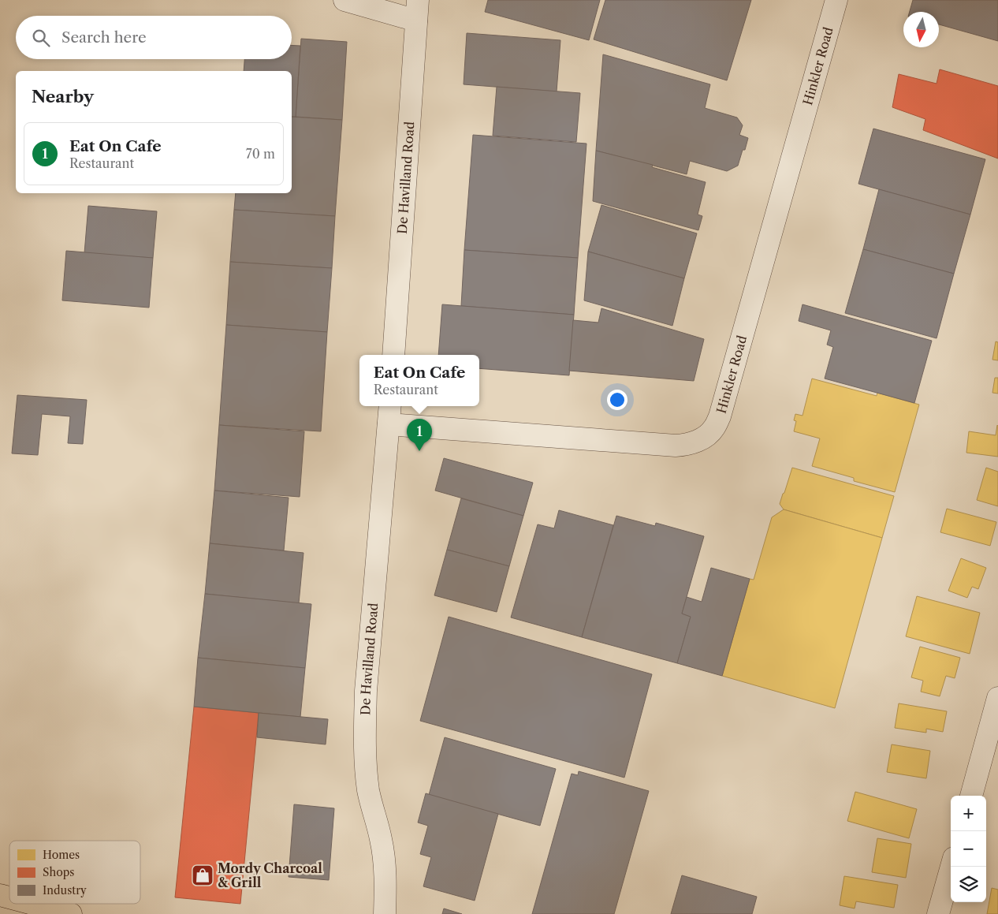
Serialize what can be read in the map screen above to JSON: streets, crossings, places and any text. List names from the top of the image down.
{
  "streets": {
    "street": ["Hinkler Road", "De Havilland Road"]
  },
  "crossings": [
    ["Hinkler Road", "De Havilland Road"]
  ],
  "places": {
    "shop": ["Mordy Charcoal & Grill"]
  },
  "legend": ["Homes", "Shops", "Industry"],
  "north": "bottom",
  "page": {
    "search": "Search here",
    "heading": "Nearby",
    "list": [
      {
        "mark": "1",
        "name": "Eat On Cafe",
        "note": "Restaurant",
        "value": "70 m"
      }
    ],
    "popup": ["Eat On Cafe", "Restaurant"],
    "pins": "1",
    "map_buttons": ["+", "−"]
  }
}
